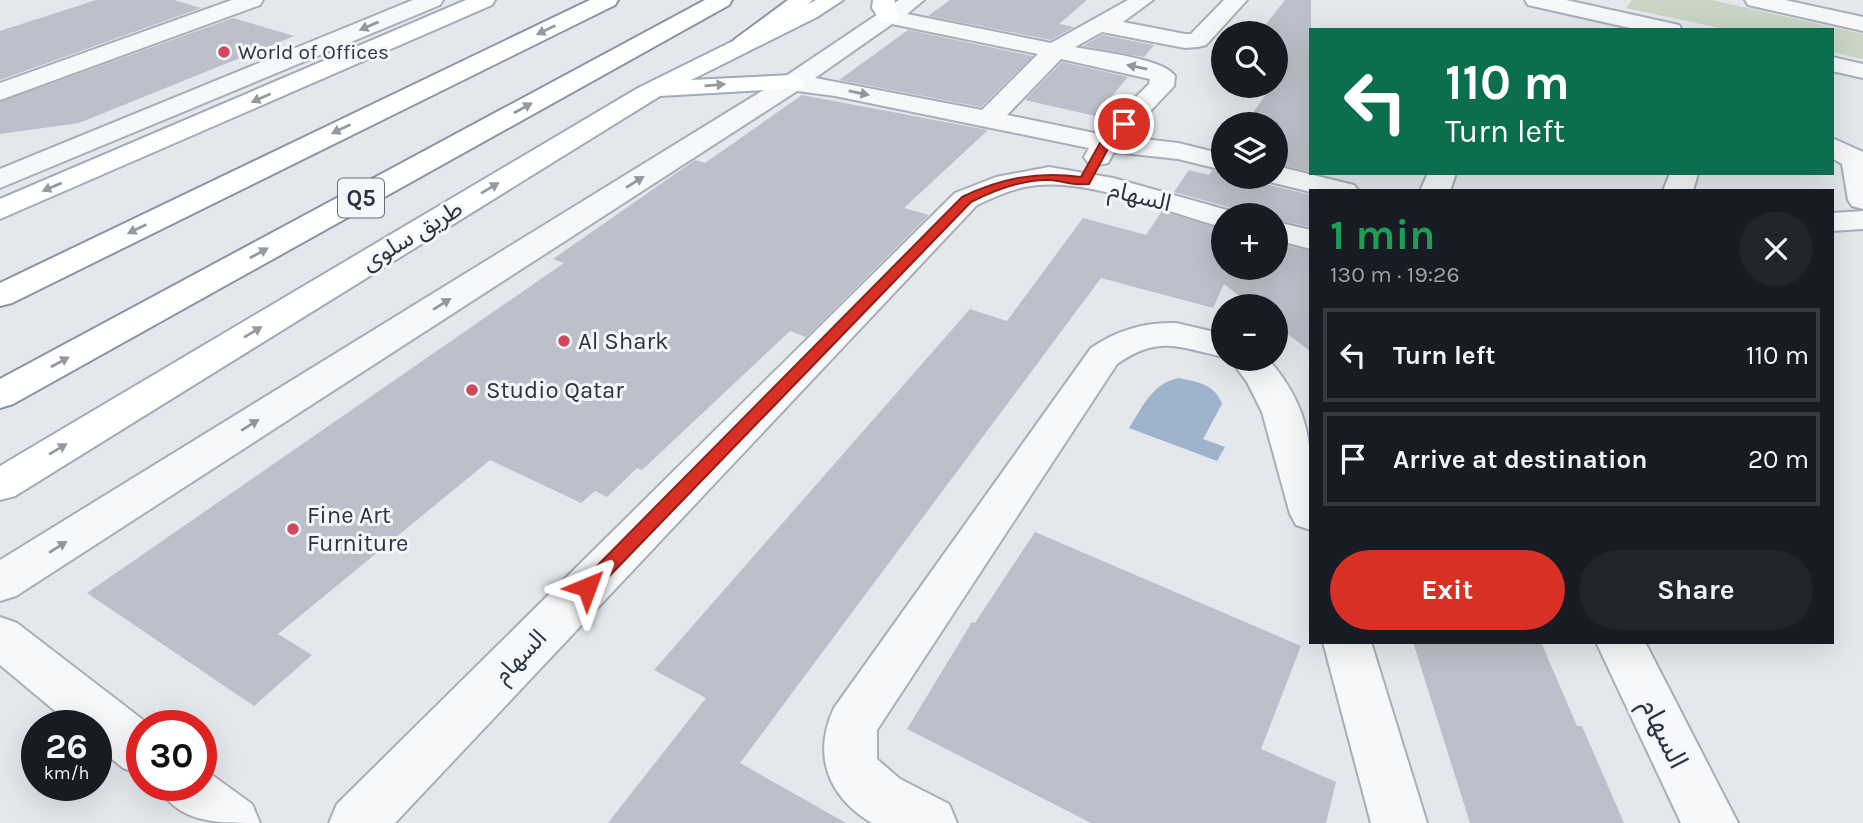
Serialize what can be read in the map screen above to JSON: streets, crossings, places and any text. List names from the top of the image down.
{
  "streets": {
    "main road": ["Q5", "طريق سلوى"],
    "street": ["السهام"]
  },
  "places": [
    "World of Offices",
    "Al Shark",
    "Studio Qatar",
    "Fine Art Furniture"
  ],
  "page": {
    "map_buttons": ["+", "−"],
    "turn": ["110 m", "Turn left"],
    "heading": ["1 min", "130 m · 19:26"],
    "list": [
      {
        "name": "Turn left",
        "value": "110 m"
      },
      {
        "name": "Arrive at destination",
        "value": "20 m"
      }
    ],
    "buttons": ["Exit", "Share"],
    "speed": "26 km/h",
    "limit": "30"
  }
}
